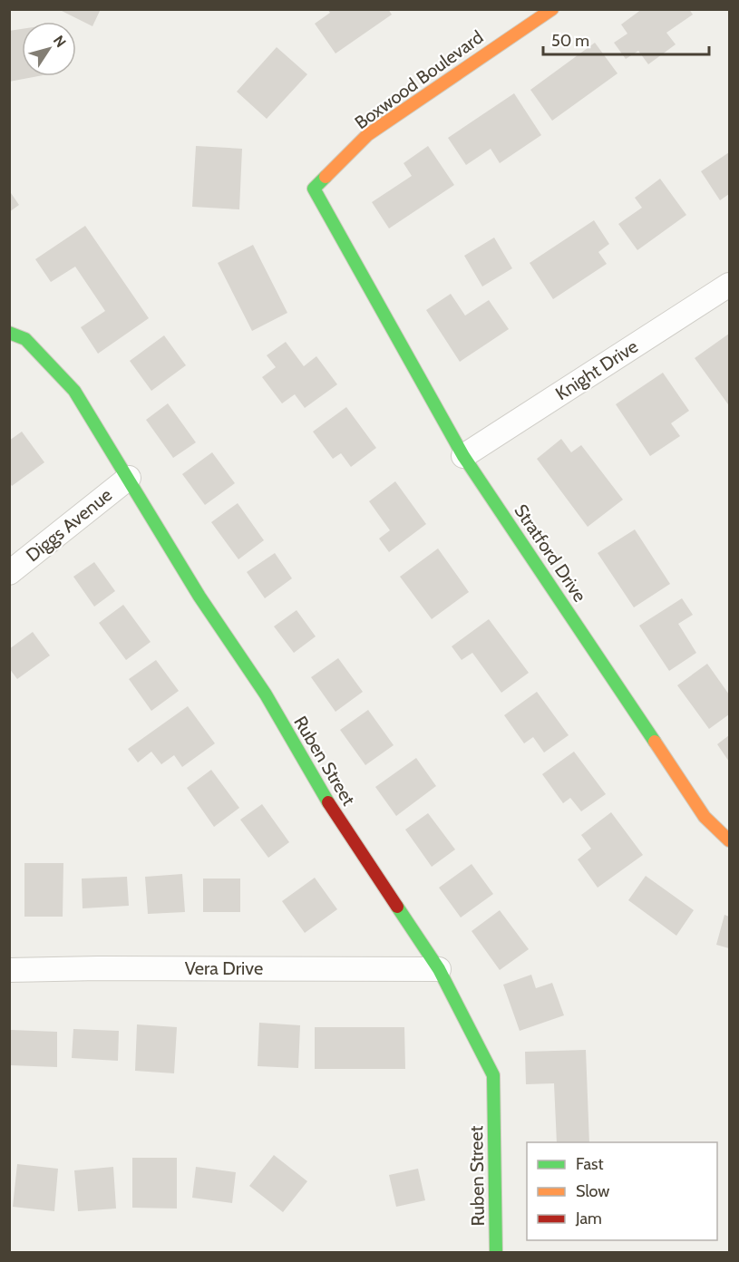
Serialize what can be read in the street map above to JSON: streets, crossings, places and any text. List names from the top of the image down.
{
  "streets": {
    "street": [
      "Boxwood Boulevard",
      "Knight Drive",
      "Diggs Avenue",
      "Stratford Drive",
      "Ruben Street",
      "Vera Drive"
    ]
  },
  "crossings": [
    ["Boxwood Boulevard", "Stratford Drive"],
    ["Knight Drive", "Stratford Drive"],
    ["Diggs Avenue", "Ruben Street"],
    ["Ruben Street", "Vera Drive"]
  ],
  "legend": ["Fast", "Slow", "Jam"],
  "scale_bar": "50 m",
  "north": "top right"
}
